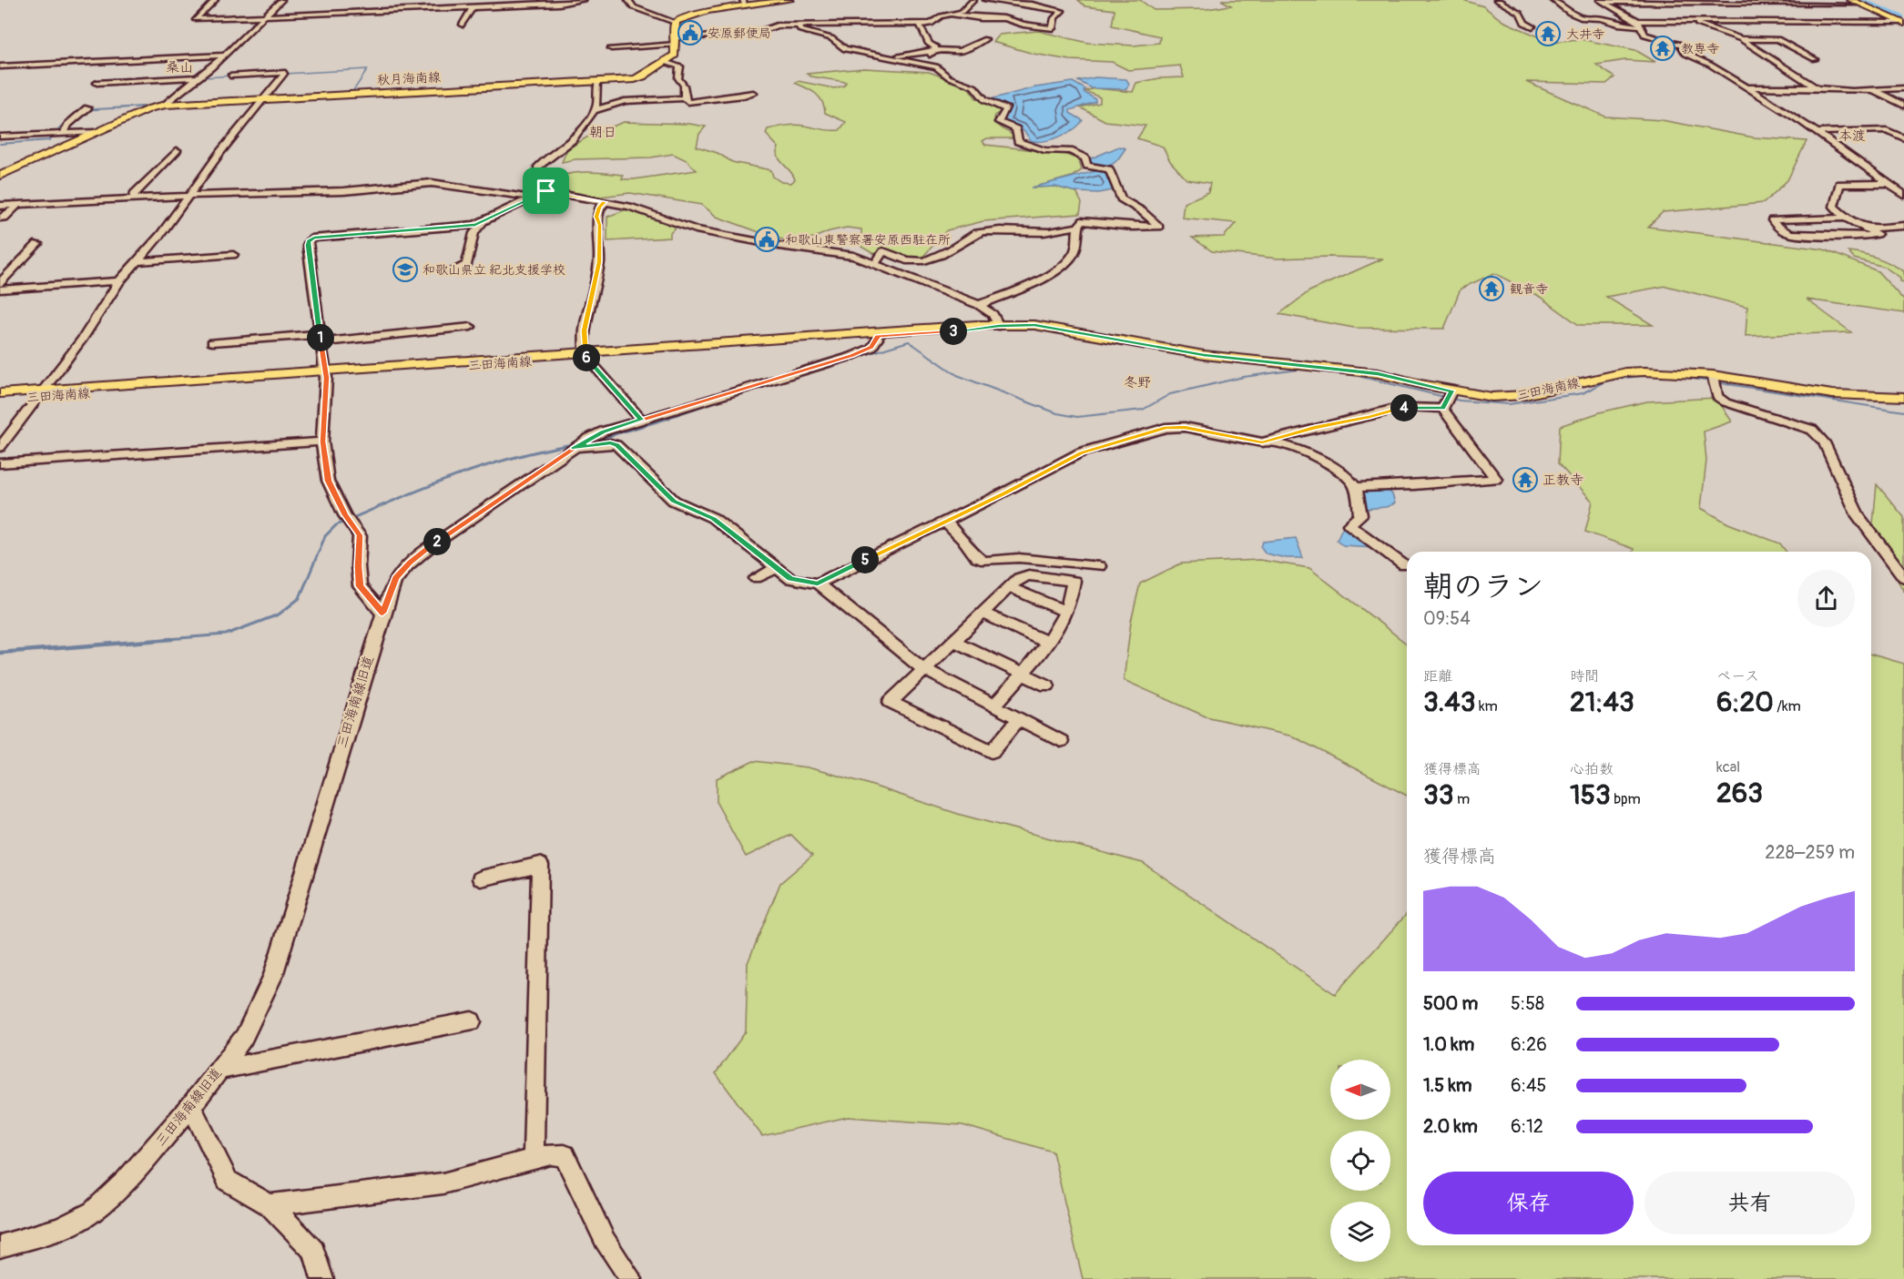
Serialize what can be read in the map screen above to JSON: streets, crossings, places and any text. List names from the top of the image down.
{
  "streets": {
    "main road": ["秋月海南線", "三田海南線"],
    "street": ["三田海南線旧道"]
  },
  "crossings": [
    ["三田海南線", "三田海南線旧道"]
  ],
  "districts": [
    "桑山",
    "朝日",
    "本渡",
    "冬野"
  ],
  "places": {
    "public building": ["安原郵便局", "和歌山東警察署安原西駐在所"],
    "temple": [
      "大井寺",
      "教専寺",
      "観音寺",
      "正教寺"
    ],
    "school or university": ["和歌山県立 紀北支援学校"]
  },
  "north": "left",
  "page": {
    "pins": [
      "3",
      "1",
      "6",
      "4",
      "2",
      "5"
    ],
    "heading": ["朝のラン", "09:54"],
    "stats": [
      ["距離", "3.43 km"],
      ["時間", "21:43"],
      ["ペース", "6:20 /km"],
      ["獲得標高", "33 m"],
      ["心拍数", "153 bpm"],
      ["kcal", "263"]
    ],
    "chart": ["獲得標高", "228–259 m"],
    "list": [
      {
        "name": "500 m",
        "note": "5:58"
      },
      {
        "name": "1.0 km",
        "note": "6:26"
      },
      {
        "name": "1.5 km",
        "note": "6:45"
      },
      {
        "name": "2.0 km",
        "note": "6:12"
      }
    ],
    "buttons": ["保存", "共有"]
  }
}
